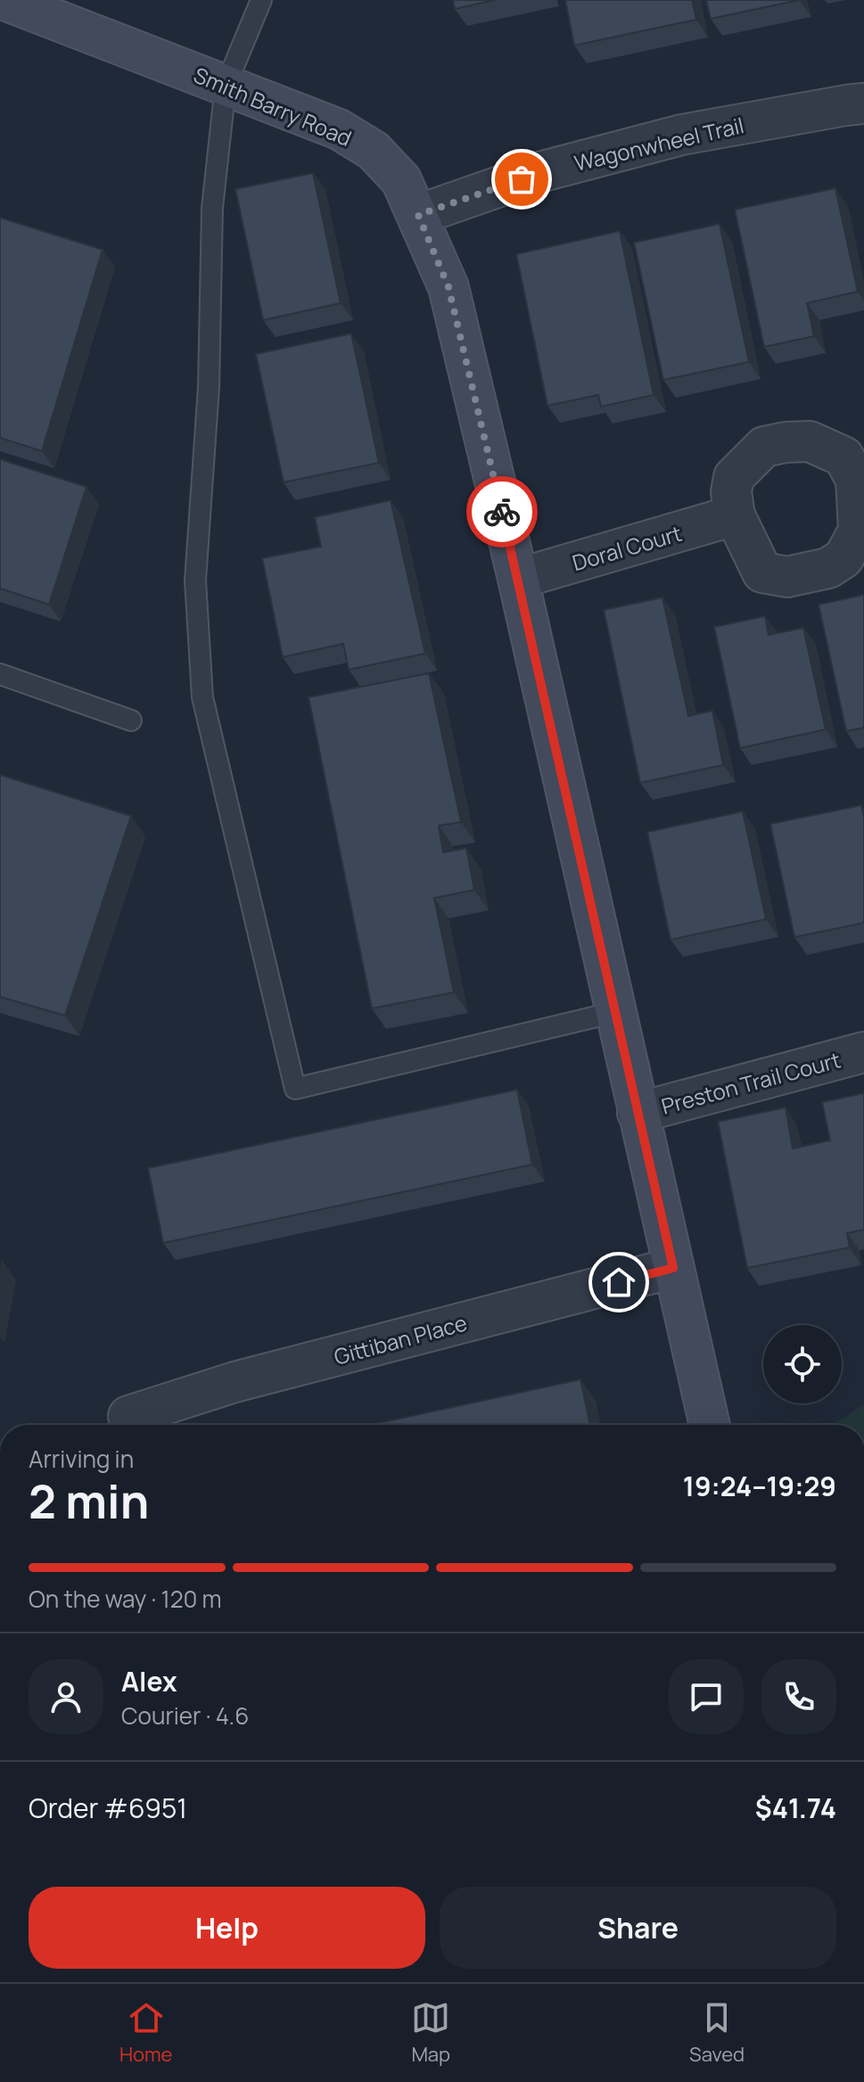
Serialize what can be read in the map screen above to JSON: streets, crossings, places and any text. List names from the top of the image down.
{
  "streets": {
    "street": [
      "Smith Barry Road",
      "Wagonwheel Trail",
      "Doral Court",
      "Preston Trail Court",
      "Gittiban Place"
    ]
  },
  "crossings": [
    ["Smith Barry Road", "Wagonwheel Trail"],
    ["Smith Barry Road", "Doral Court"],
    ["Smith Barry Road", "Preston Trail Court"],
    ["Smith Barry Road", "Gittiban Place"]
  ],
  "page": {
    "heading": ["2 min", "Arriving in", "19:24–19:29"],
    "panel": [
      "Alex",
      "Courier · 4.6",
      "Order #6951",
      "$41.74"
    ],
    "bar": "On the way · 120 m",
    "buttons": ["Help", "Share"],
    "tabs": ["Home", "Map", "Saved"]
  }
}
